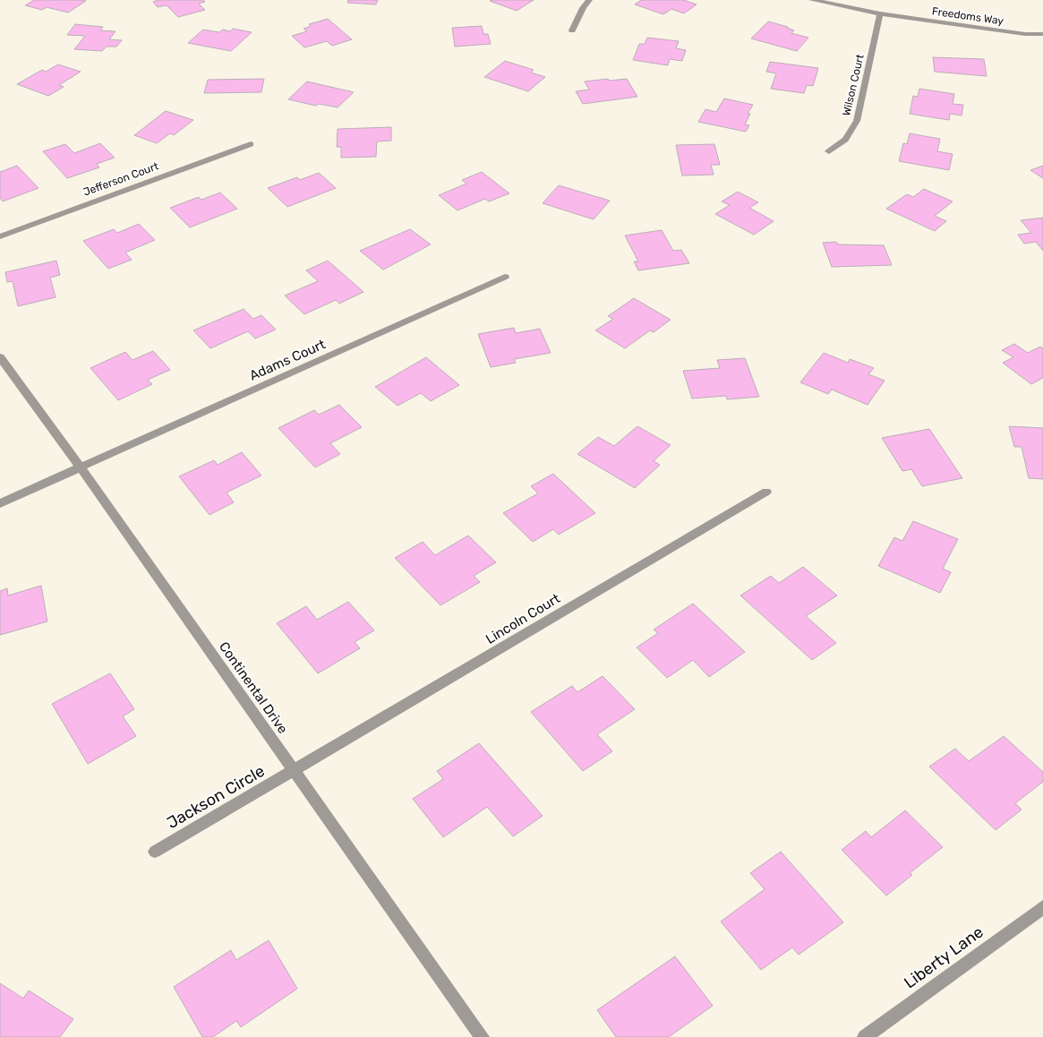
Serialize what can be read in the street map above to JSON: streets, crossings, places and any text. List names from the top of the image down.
{
  "streets": {
    "street": [
      "Freedoms Way",
      "Wilson Court",
      "Jefferson Court",
      "Adams Court",
      "Lincoln Court",
      "Continental Drive",
      "Jackson Circle",
      "Liberty Lane"
    ]
  },
  "crossings": [
    ["Freedoms Way", "Wilson Court"],
    ["Adams Court", "Continental Drive"],
    ["Lincoln Court", "Continental Drive"],
    ["Lincoln Court", "Jackson Circle"],
    ["Continental Drive", "Jackson Circle"]
  ]
}
